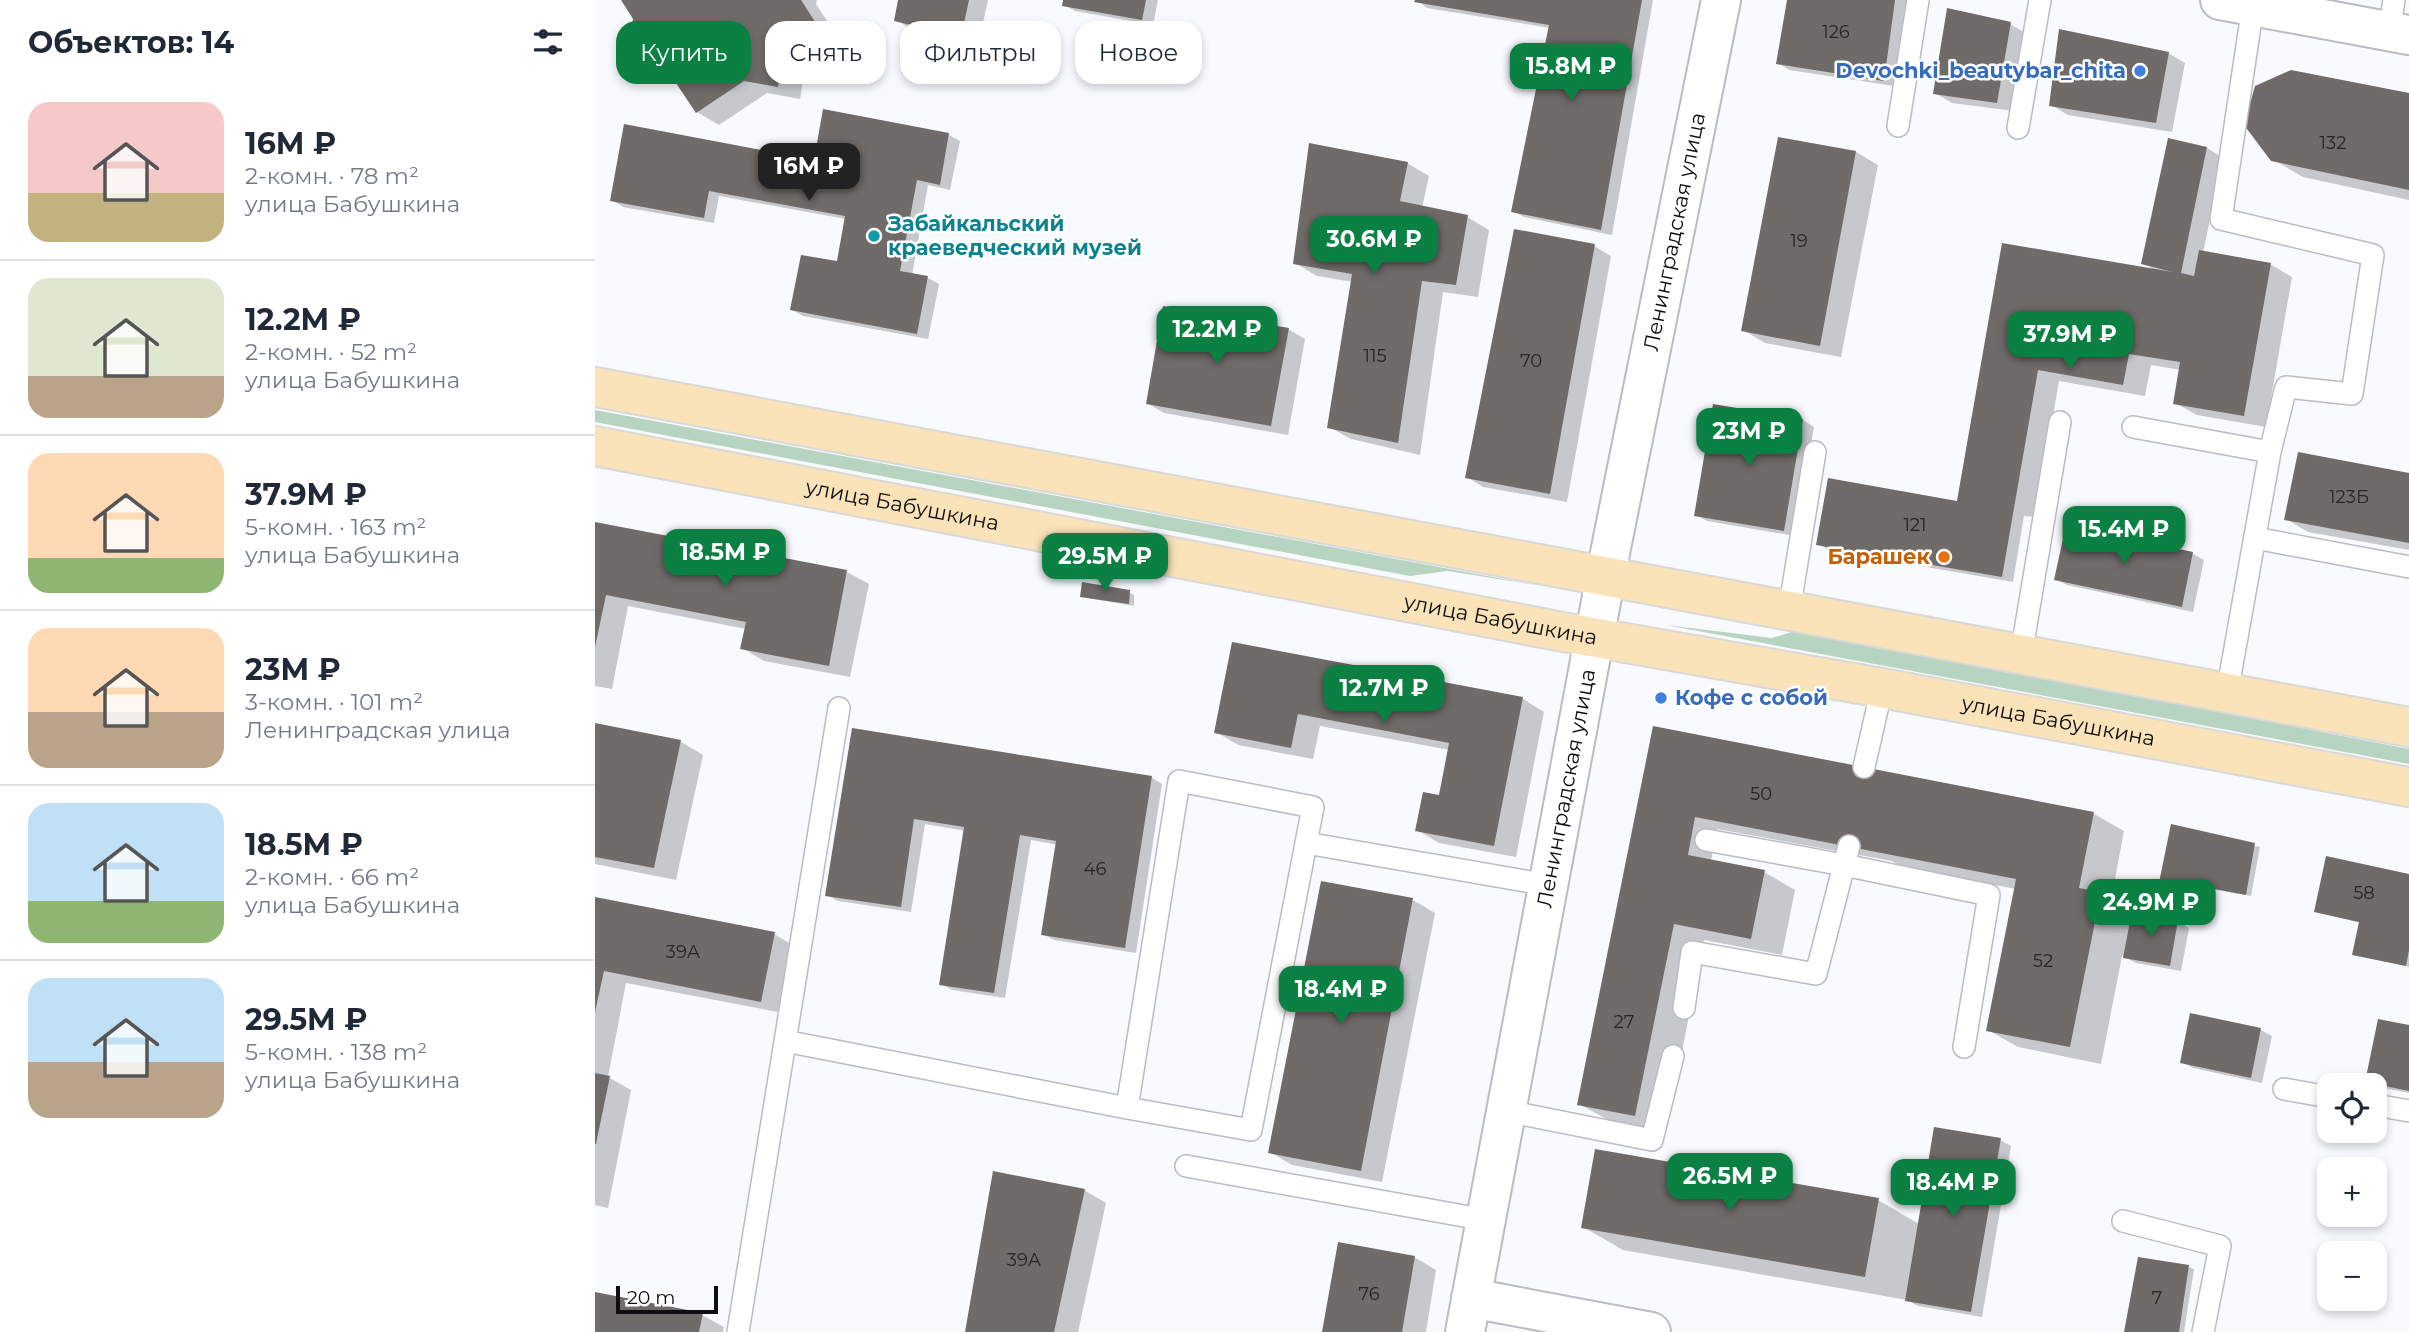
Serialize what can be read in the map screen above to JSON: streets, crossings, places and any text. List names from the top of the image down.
{
  "streets": {
    "main road": ["Ленинградская улица", "улица Бабушкина"]
  },
  "crossings": [
    ["Ленинградская улица", "улица Бабушкина"]
  ],
  "places": [
    "Devochki_beautybar_chita",
    "Забайкальский краеведческий музей",
    "Барашек",
    "Кофе с собой"
  ],
  "house_numbers": [
    "126",
    "132",
    "19",
    "115",
    "70",
    "123Б",
    "121",
    "50",
    "46",
    "58",
    "39А",
    "52",
    "27",
    "39А",
    "76",
    "7"
  ],
  "scale_bar": "20 m",
  "page": {
    "heading": "Объектов: 14",
    "chip": [
      "Купить",
      "Снять",
      "Фильтры",
      "Новое"
    ],
    "price": [
      "15.8M ₽",
      "16M ₽",
      "30.6M ₽",
      "12.2M ₽",
      "37.9M ₽",
      "23M ₽",
      "15.4M ₽",
      "18.5M ₽",
      "29.5M ₽",
      "12.7M ₽",
      "24.9M ₽",
      "18.4M ₽",
      "26.5M ₽",
      "18.4M ₽"
    ],
    "list": [
      {
        "name": "16M ₽",
        "note": "2-комн. · 78 m² · улица Бабушкина"
      },
      {
        "name": "12.2M ₽",
        "note": "2-комн. · 52 m² · улица Бабушкина"
      },
      {
        "name": "37.9M ₽",
        "note": "5-комн. · 163 m² · улица Бабушкина"
      },
      {
        "name": "23M ₽",
        "note": "3-комн. · 101 m² · Ленинградская улица"
      },
      {
        "name": "18.5M ₽",
        "note": "2-комн. · 66 m² · улица Бабушкина"
      },
      {
        "name": "29.5M ₽",
        "note": "5-комн. · 138 m² · улица Бабушкина"
      }
    ],
    "map_buttons": ["+", "−"],
    "scale": "20 m"
  }
}
